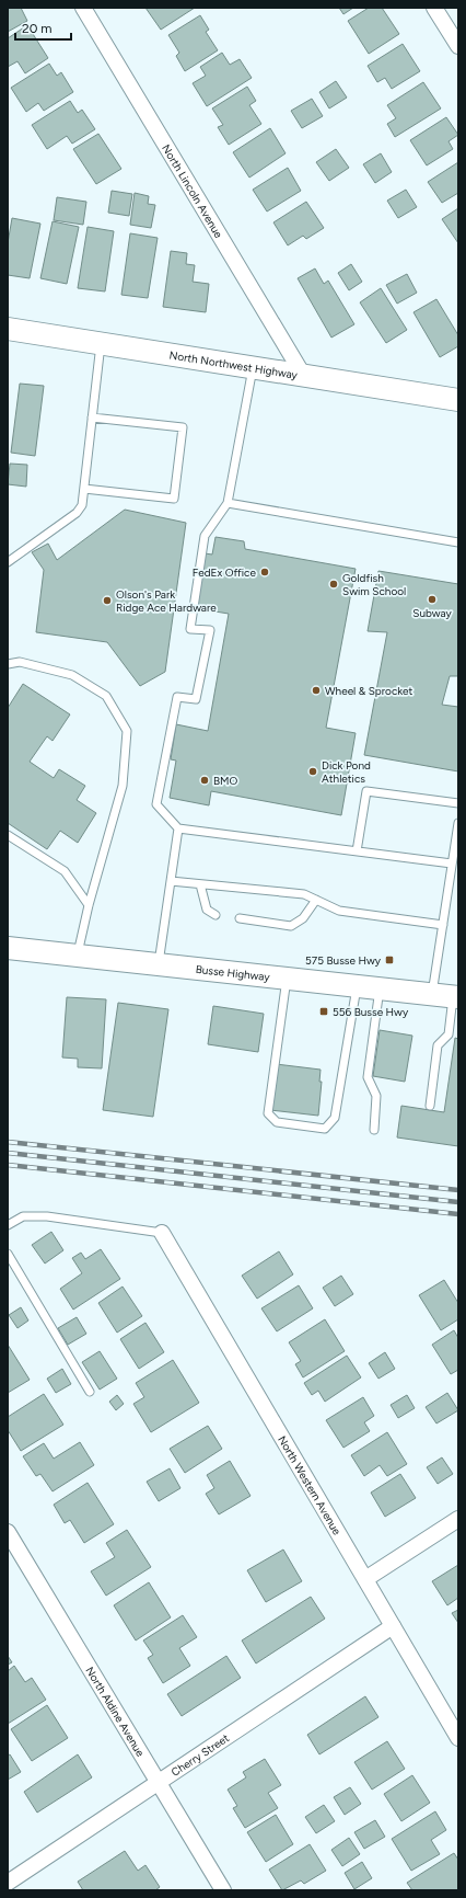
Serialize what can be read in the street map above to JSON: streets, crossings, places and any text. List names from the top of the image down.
{
  "streets": {
    "main road": ["North Northwest Highway", "Busse Highway"],
    "street": [
      "North Lincoln Avenue",
      "North Western Avenue",
      "North Aldine Avenue",
      "Cherry Street"
    ]
  },
  "crossings": [
    ["North Lincoln Avenue", "North Northwest Highway"],
    ["North Western Avenue", "Cherry Street"],
    ["North Aldine Avenue", "Cherry Street"]
  ],
  "places": {
    "other": [
      "FedEx Office",
      "Goldfish Swim School",
      "Subway",
      "Olson's Park Ridge Ace Hardware",
      "Wheel & Sprocket",
      "Dick Pond Athletics",
      "BMO"
    ],
    "transit": ["575 Busse Hwy", "556 Busse Hwy"]
  },
  "scale_bar": "20 m"
}
